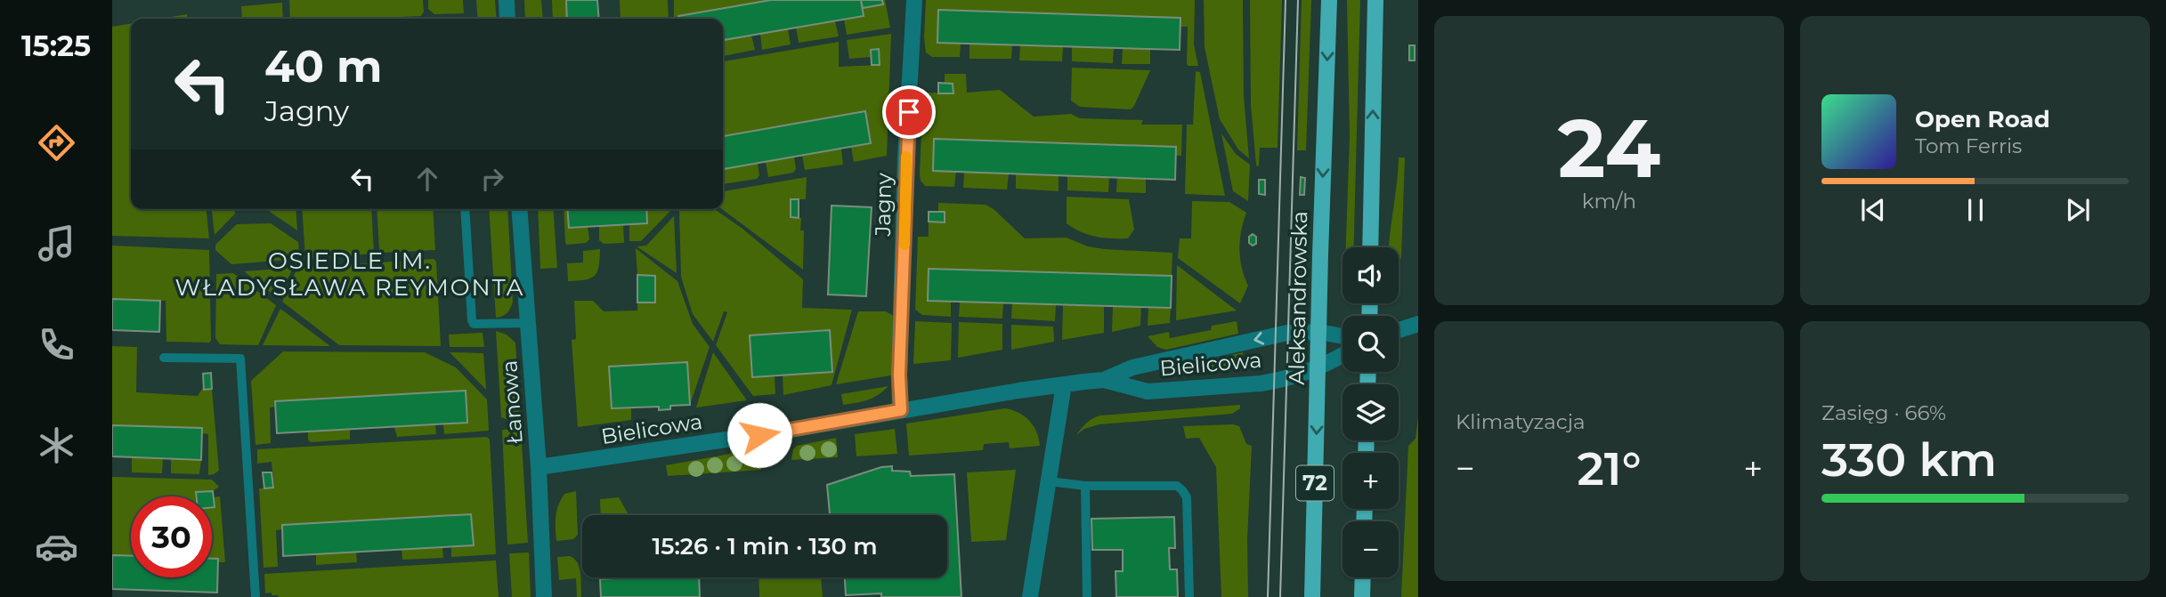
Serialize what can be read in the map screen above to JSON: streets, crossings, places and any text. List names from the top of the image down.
{
  "streets": {
    "main road": ["Aleksandrowska", "72"],
    "street": ["Jagny", "Bielicowa", "Łanowa"]
  },
  "crossings": [
    ["Jagny", "Bielicowa"],
    ["Aleksandrowska", "Bielicowa"],
    ["Bielicowa", "Łanowa"]
  ],
  "districts": ["OSIEDLE IM. WŁADYSŁAWA REYMONTA"],
  "page": {
    "tabs": "15:25",
    "tile": [
      ["24", "km/h"],
      "Klimatyzacja",
      ["Zasięg · 66%", "330 km"]
    ],
    "turn": ["40 m", "Jagny"],
    "song": ["Open Road", "Tom Ferris"],
    "map_buttons": ["+", "−"],
    "heat": ["−", "21°", "+"],
    "limit": "30",
    "trip": "15:26 · 1 min · 130 m"
  }
}
